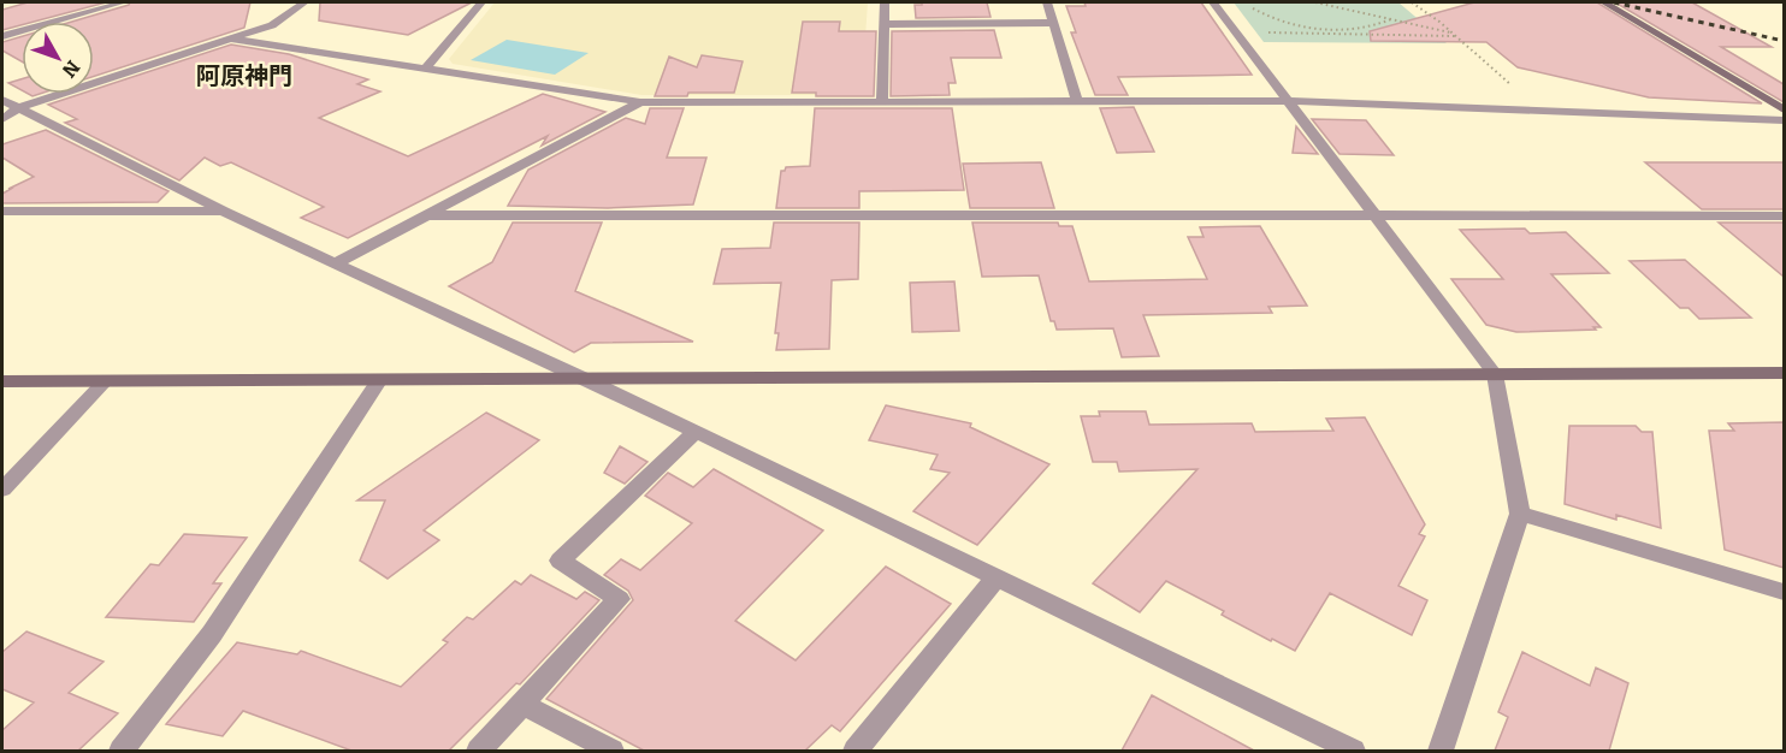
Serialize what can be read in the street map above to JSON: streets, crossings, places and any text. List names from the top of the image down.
{
  "districts": ["阿原神門"],
  "north": "bottom right"
}
